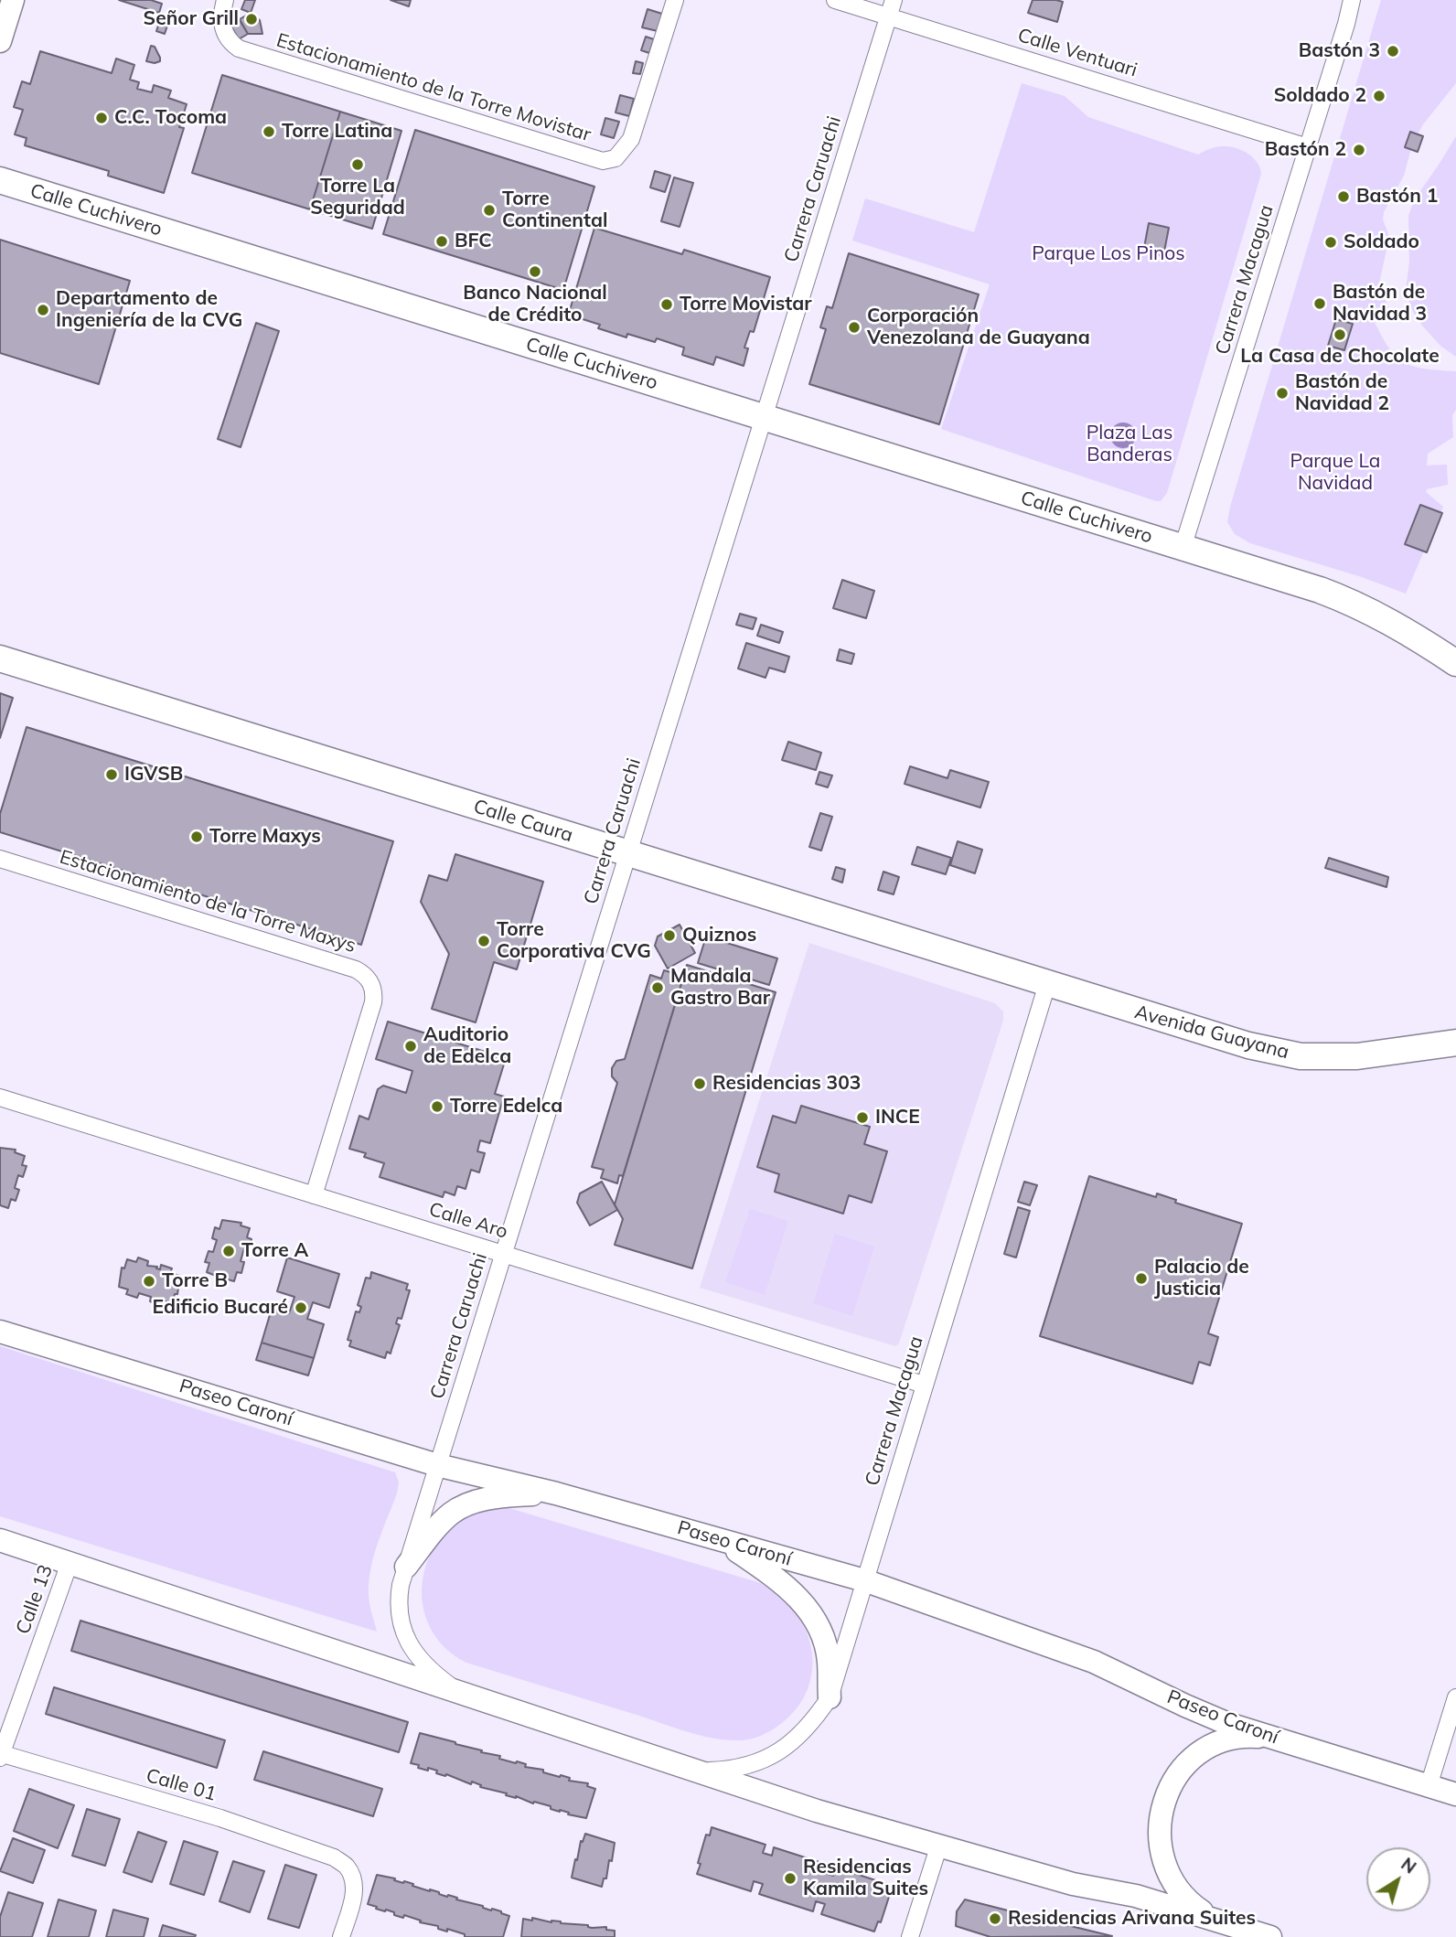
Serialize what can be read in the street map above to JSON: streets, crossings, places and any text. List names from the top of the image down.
{
  "streets": {
    "main road": ["Calle Cuchivero", "Calle Caura", "Avenida Guayana"],
    "street": [
      "Calle Ventuari",
      "Estacionamiento de la Torre Movistar",
      "Carrera Caruachi",
      "Carrera Macagua",
      "Estacionamiento de la Torre Maxys",
      "Calle Aro",
      "Paseo Caroní",
      "Calle 13",
      "Calle 01"
    ]
  },
  "crossings": [
    ["Calle Ventuari", "Carrera Caruachi"],
    ["Calle Ventuari", "Carrera Macagua"],
    ["Carrera Caruachi", "Calle Cuchivero"],
    ["Carrera Caruachi", "Calle Caura"],
    ["Carrera Caruachi", "Calle Aro"],
    ["Carrera Caruachi", "Paseo Caroní"],
    ["Calle Cuchivero", "Carrera Macagua"],
    ["Carrera Macagua", "Calle Caura"],
    ["Carrera Macagua", "Avenida Guayana"],
    ["Carrera Macagua", "Calle Aro"],
    ["Carrera Macagua", "Paseo Caroní"],
    ["Calle Caura", "Avenida Guayana"],
    ["Estacionamiento de la Torre Maxys", "Calle Aro"],
    ["Calle 13", "Calle 01"]
  ],
  "parks": ["Parque Los Pinos", "Plaza Las Banderas", "Parque La Navidad"],
  "places": [
    "Señor Grill",
    "Bastón 3",
    "Soldado 2",
    "C.C. Tocoma",
    "Torre Latina",
    "Bastón 2",
    "Torre La Seguridad",
    "Bastón 1",
    "Torre Continental",
    "BFC",
    "Soldado",
    "Banco Nacional de Crédito",
    "Bastón de Navidad 3",
    "Torre Movistar",
    "Departamento de Ingeniería de la CVG",
    "Corporación Venezolana de Guayana",
    "La Casa de Chocolate",
    "Bastón de Navidad 2",
    "IGVSB",
    "Torre Maxys",
    "Quiznos",
    "Torre Corporativa CVG",
    "Mandala Gastro Bar",
    "Auditorio de Edelca",
    "Residencias 303",
    "Torre Edelca",
    "INCE",
    "Torre A",
    "Palacio de Justicia",
    "Torre B",
    "Edificio Bucaré",
    "Residencias Kamila Suites",
    "Residencias Arivana Suites"
  ],
  "north": "top right"
}
